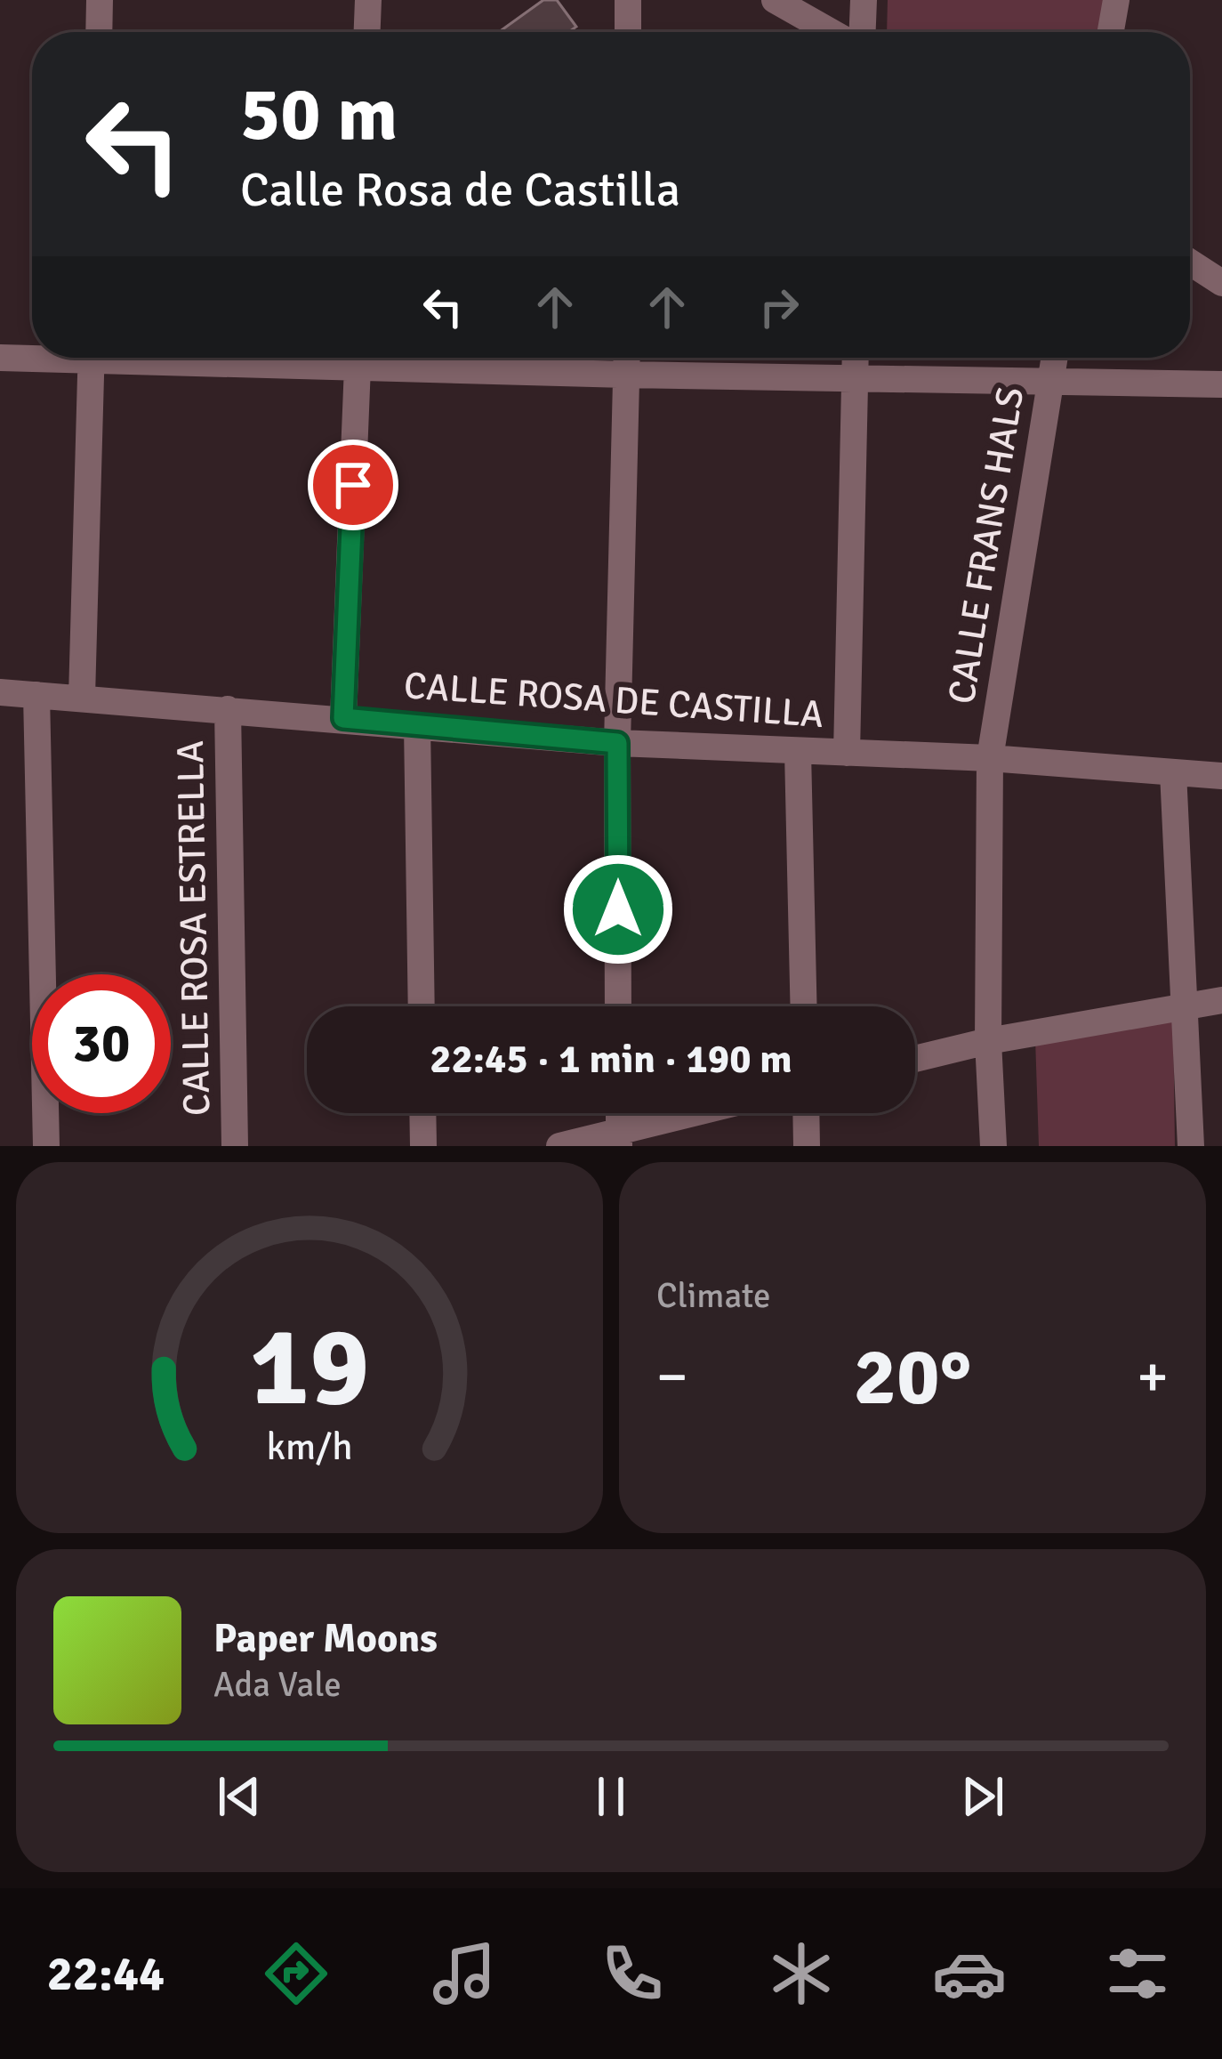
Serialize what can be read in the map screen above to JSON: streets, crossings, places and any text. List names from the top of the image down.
{
  "streets": {
    "street": ["CALLE FRANS HALS", "CALLE ROSA DE CASTILLA", "CALLE ROSA ESTRELLA"]
  },
  "crossings": [
    ["CALLE FRANS HALS", "CALLE ROSA DE CASTILLA"],
    ["CALLE ROSA DE CASTILLA", "CALLE ROSA ESTRELLA"]
  ],
  "page": {
    "turn": ["50 m", "Calle Rosa de Castilla"],
    "limit": "30",
    "trip": "22:45 · 1 min · 190 m",
    "tile": "Climate",
    "heat": ["−", "20°", "+"],
    "song": ["Paper Moons", "Ada Vale"],
    "tabs": "22:44",
    "gauge": ["19", "km/h"]
  }
}
